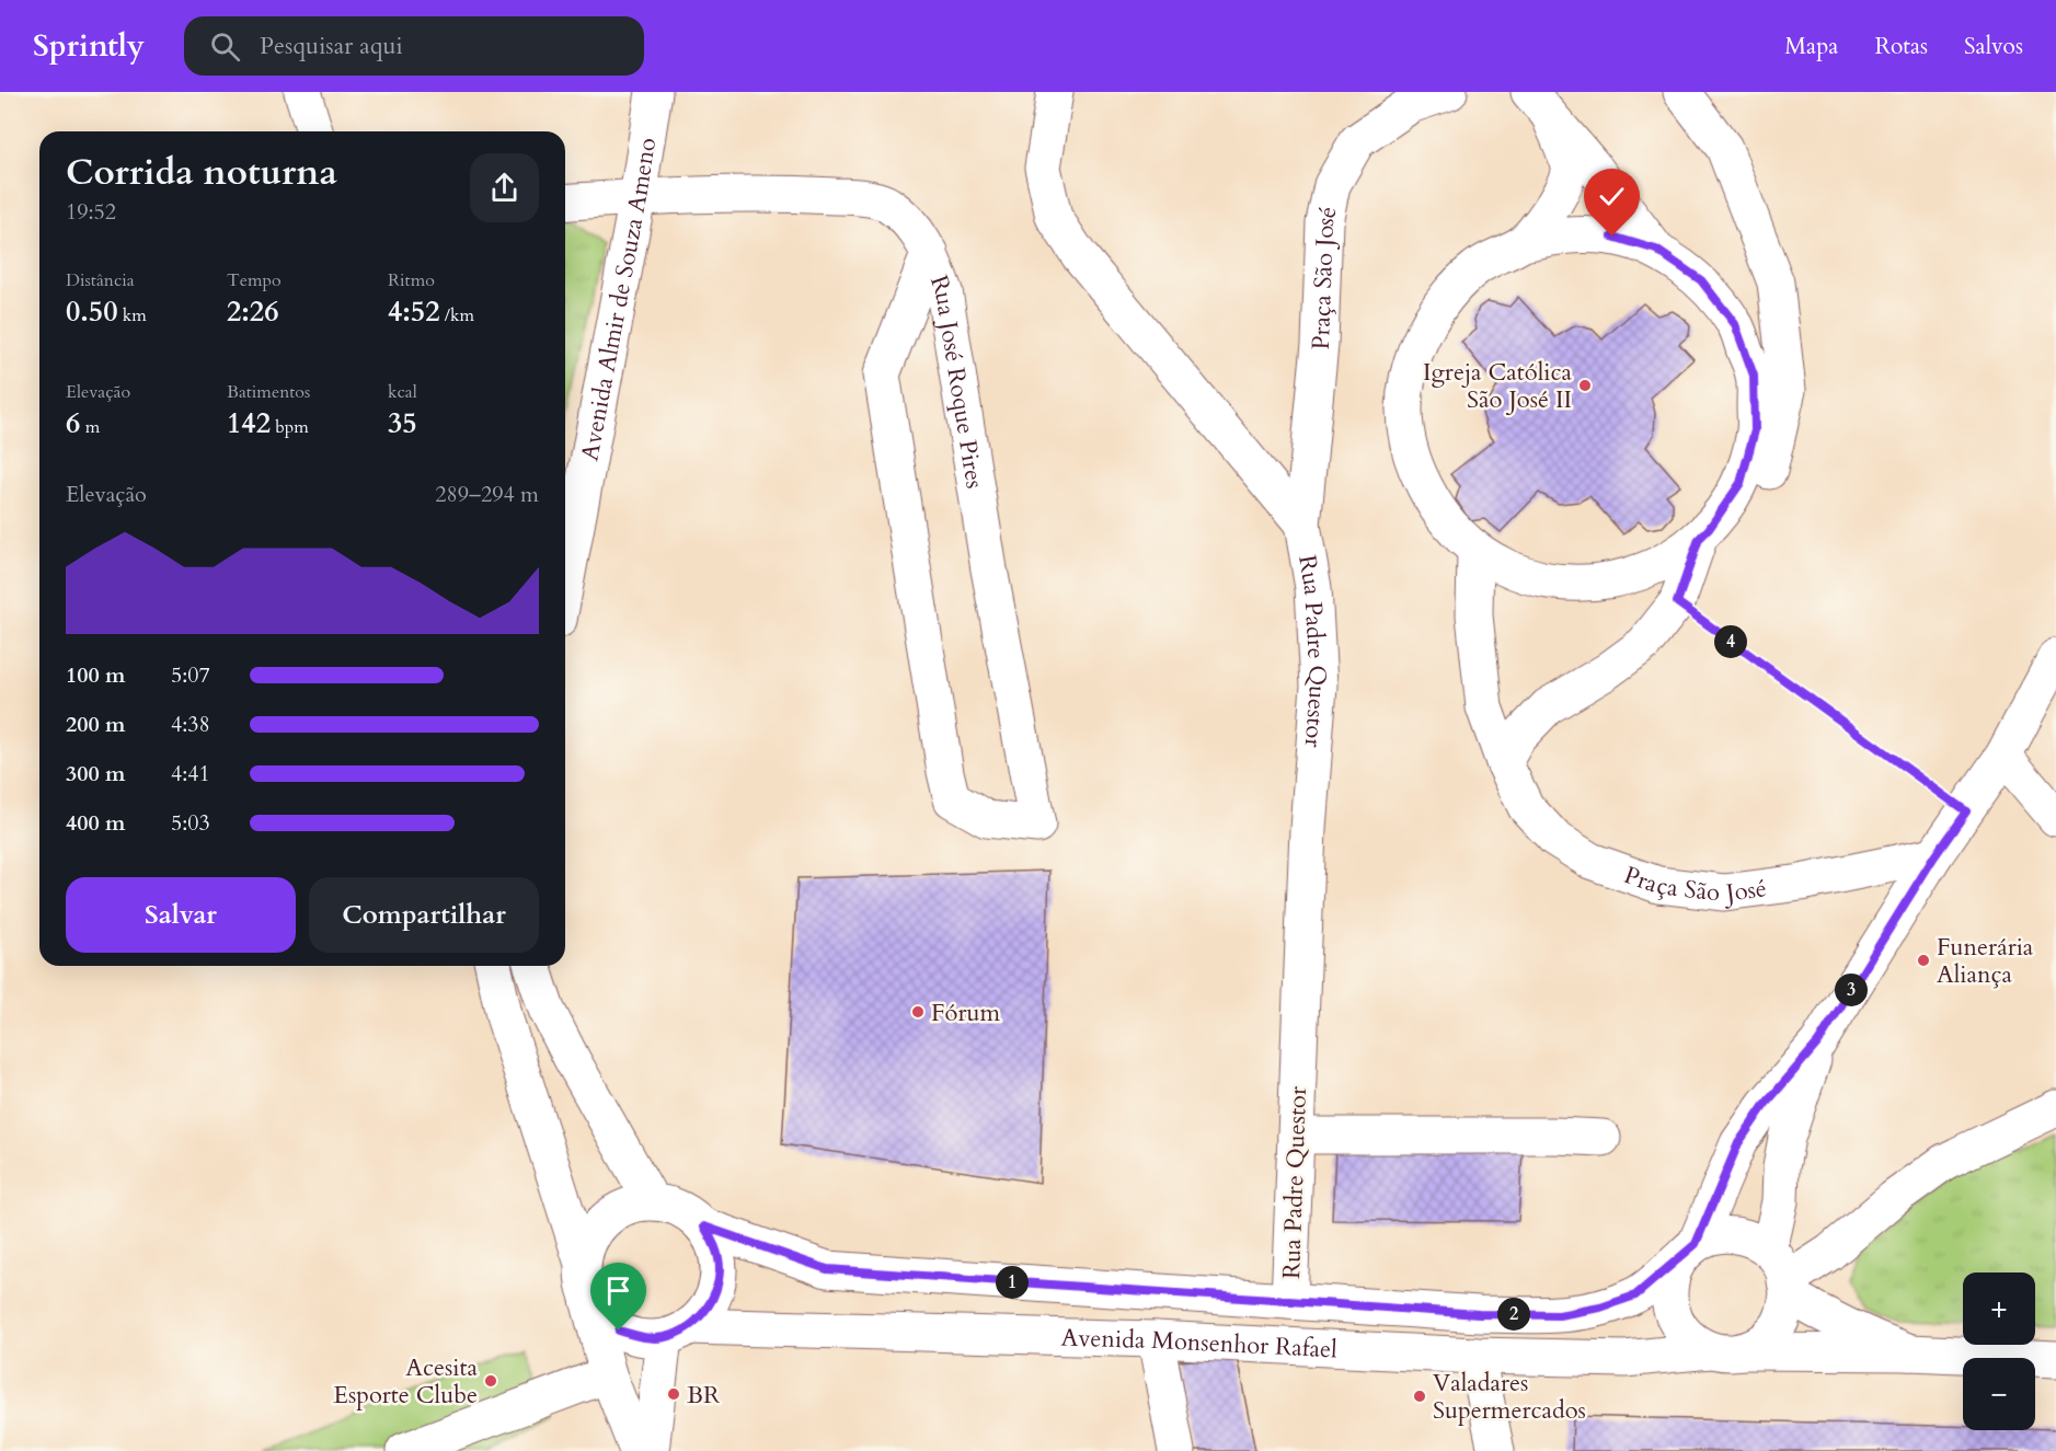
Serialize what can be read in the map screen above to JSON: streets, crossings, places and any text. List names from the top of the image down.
{
  "streets": {
    "street": [
      "Praça São José",
      "Avenida Almir de Souza Ameno",
      "Rua José Roque Pires",
      "Rua Padre Questor",
      "Avenida Monsenhor Rafael"
    ]
  },
  "crossings": [
    ["Praça São José", "Rua Padre Questor"],
    ["Avenida Almir de Souza Ameno", "Rua José Roque Pires"],
    ["Rua Padre Questor", "Avenida Monsenhor Rafael"]
  ],
  "places": [
    "Igreja Católica São José II",
    "Funerária Aliança",
    "Fórum",
    "Acesita Esporte Clube",
    "BR",
    "Valadares Supermercados"
  ],
  "page": {
    "header": "Sprintly",
    "search": "Pesquisar aqui",
    "nav": ["Mapa", "Rotas", "Salvos"],
    "heading": ["Corrida noturna", "19:52"],
    "stats": [
      ["Distância", "0.50 km"],
      ["Tempo", "2:26"],
      ["Ritmo", "4:52 /km"],
      ["Elevação", "6 m"],
      ["Batimentos", "142 bpm"],
      ["kcal", "35"]
    ],
    "chart": ["Elevação", "289–294 m"],
    "pins": [
      "4",
      "3",
      "1",
      "2"
    ],
    "list": [
      {
        "name": "100 m",
        "note": "5:07"
      },
      {
        "name": "200 m",
        "note": "4:38"
      },
      {
        "name": "300 m",
        "note": "4:41"
      },
      {
        "name": "400 m",
        "note": "5:03"
      }
    ],
    "buttons": ["Salvar", "Compartilhar"],
    "map_buttons": ["+", "−"]
  }
}
